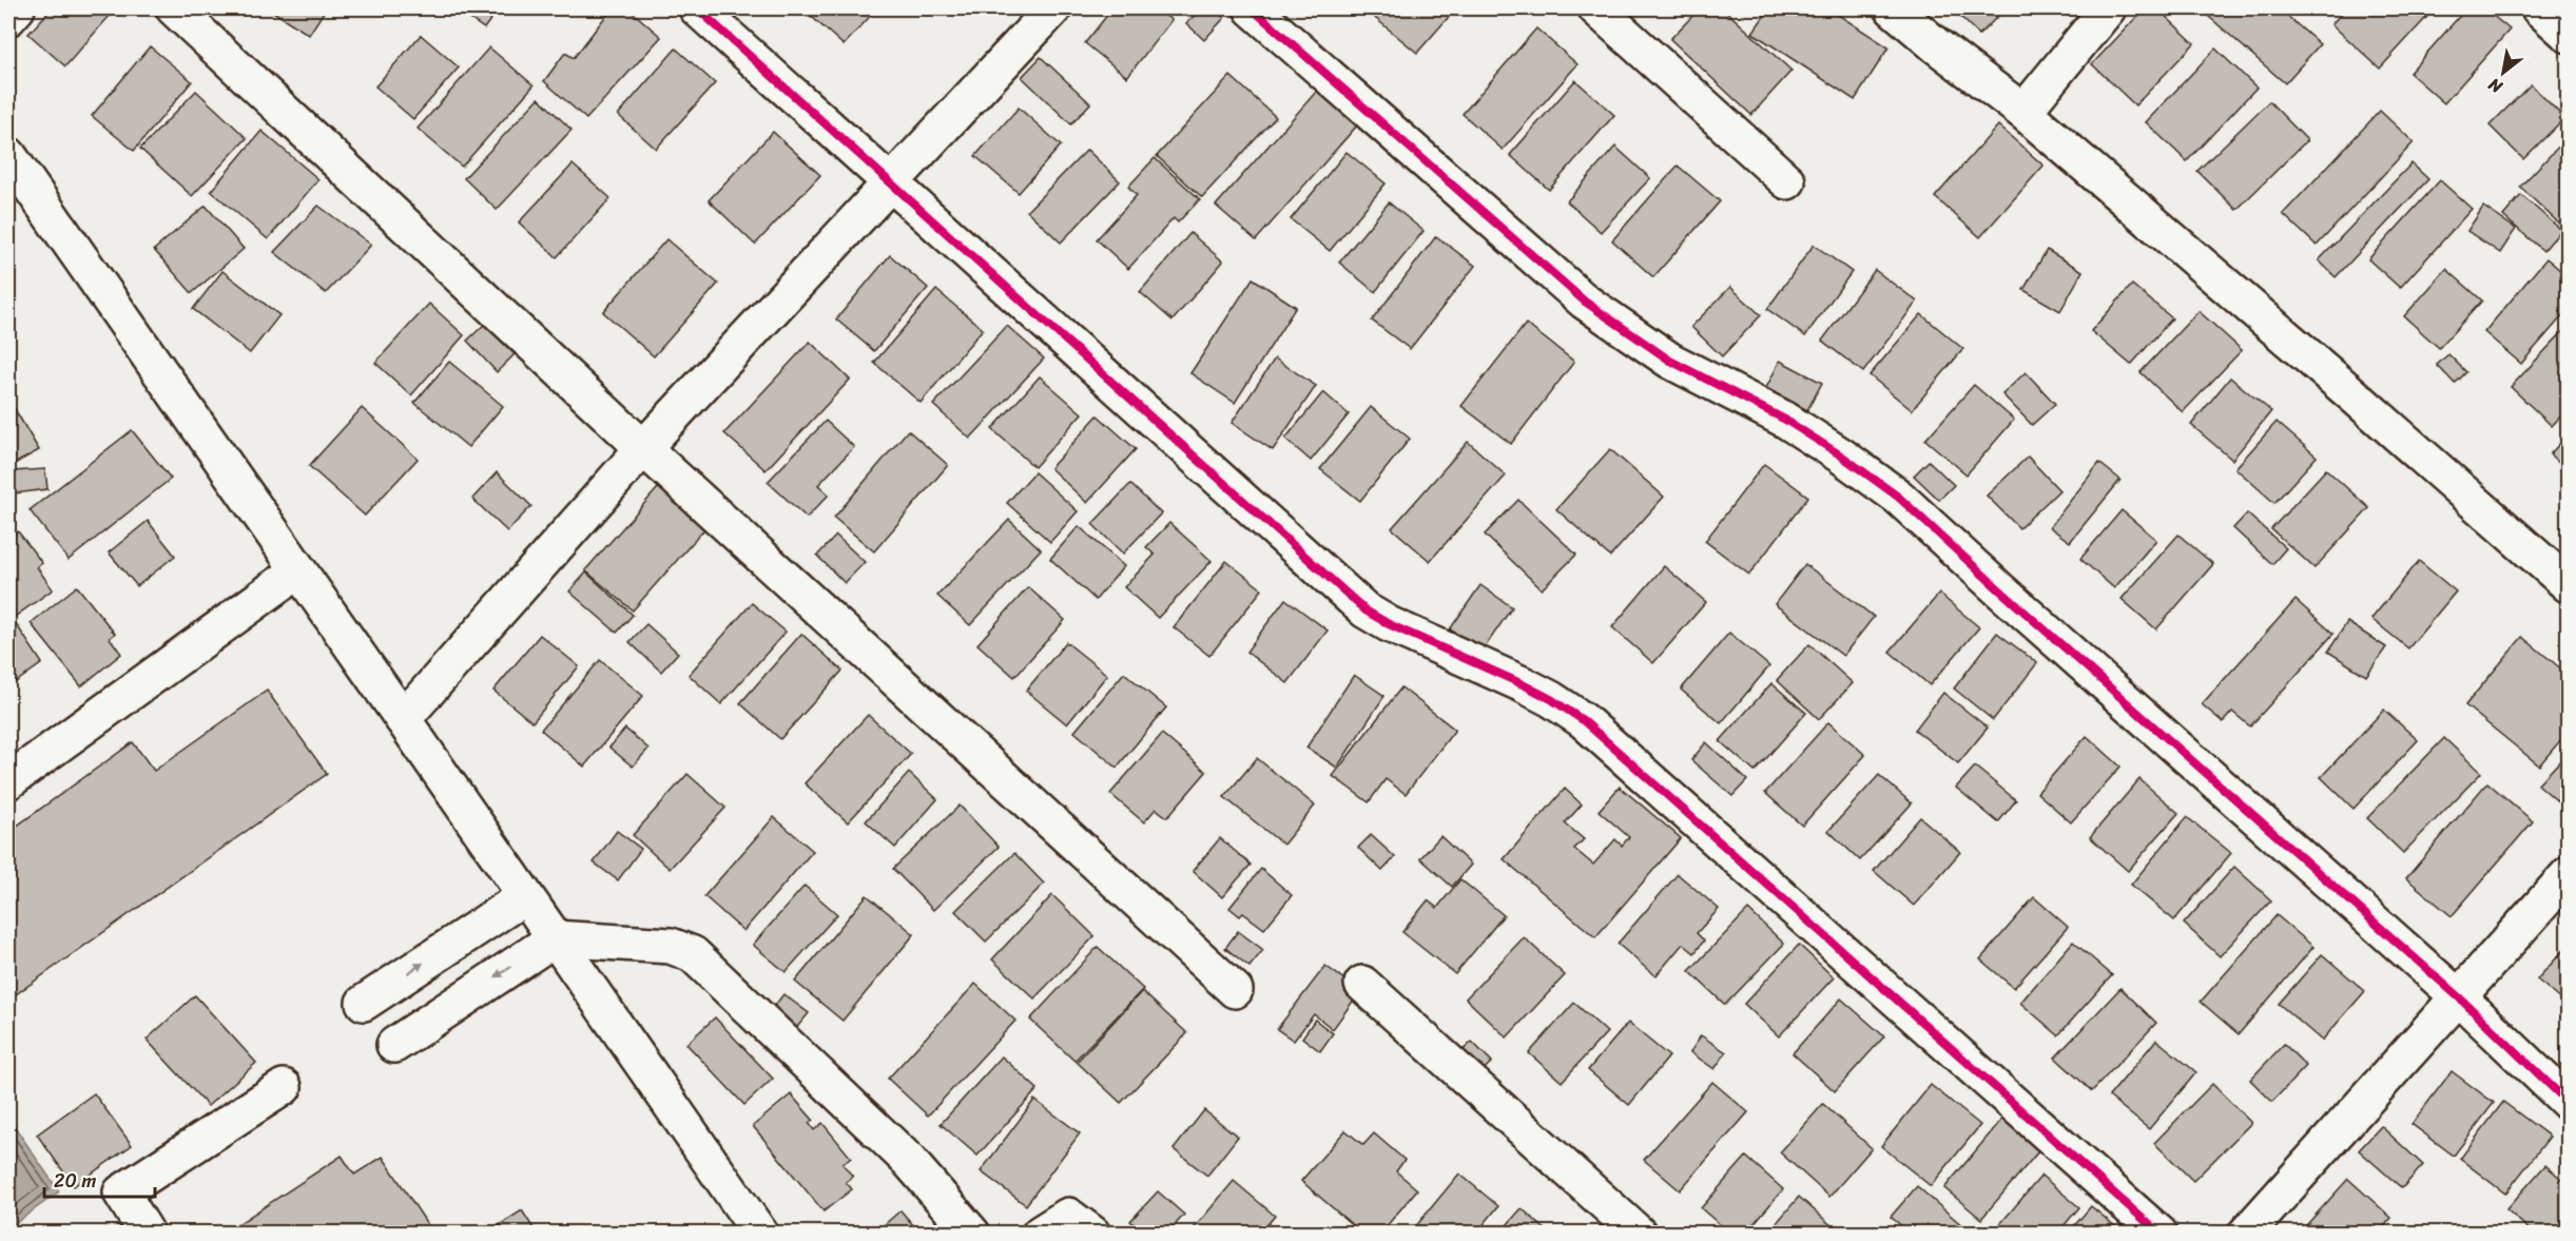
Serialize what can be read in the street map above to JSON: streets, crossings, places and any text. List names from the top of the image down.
{
  "scale_bar": "20 m",
  "north": "bottom left"
}
